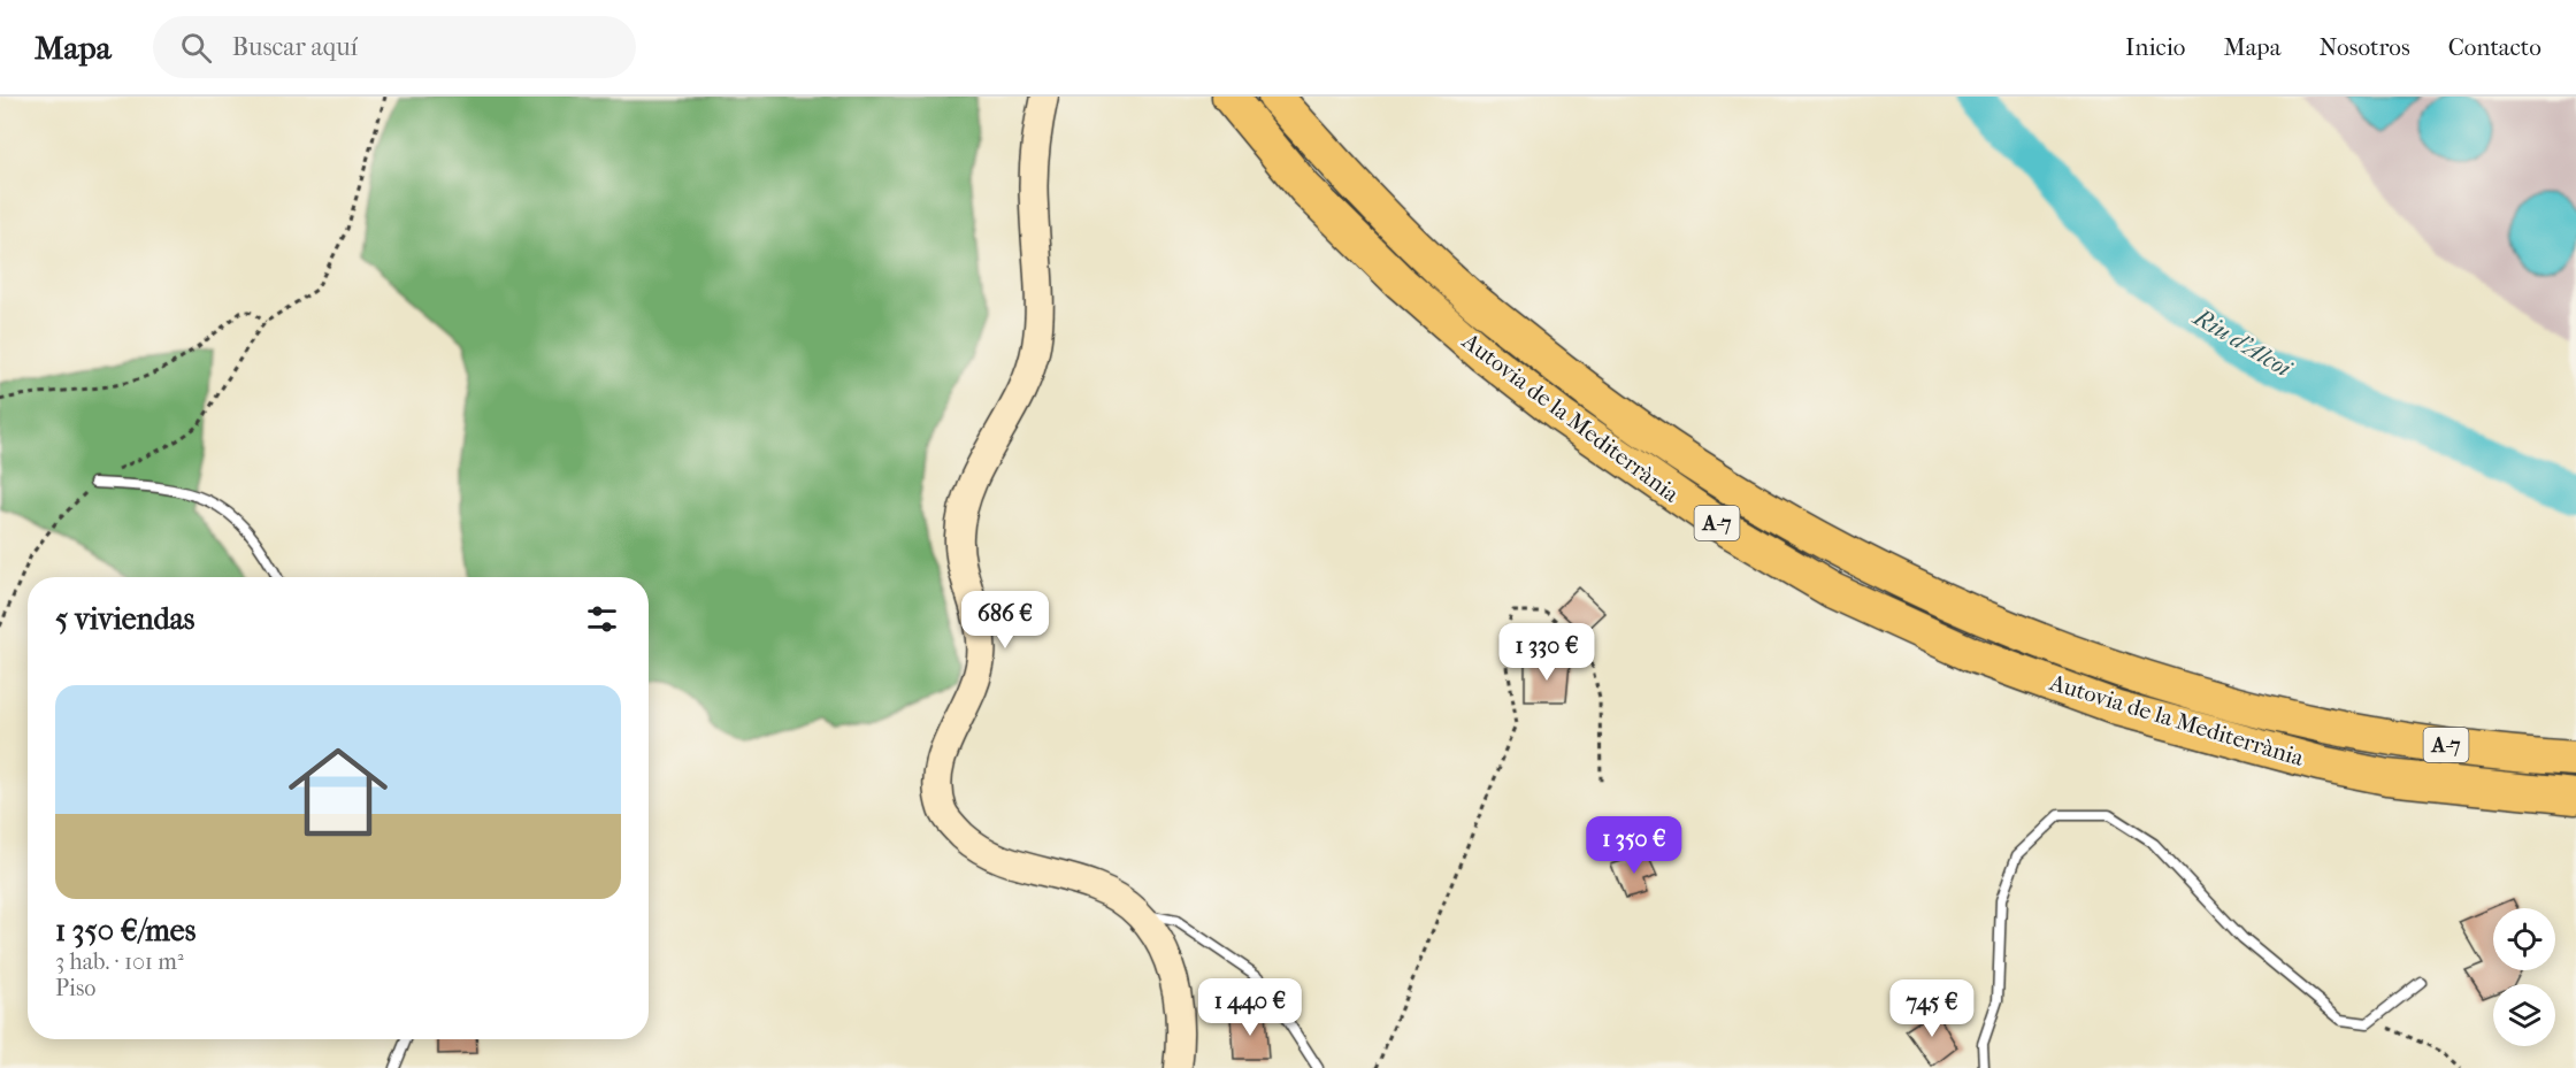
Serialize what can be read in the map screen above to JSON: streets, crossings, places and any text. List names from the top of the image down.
{
  "streets": {
    "highway": ["Autovia de la Mediterrània", "A-7"]
  },
  "water": ["Riu d'Alcoi"],
  "page": {
    "header": "Mapa",
    "search": "Buscar aquí",
    "nav": [
      "Inicio",
      "Mapa",
      "Nosotros",
      "Contacto"
    ],
    "heading": "5 viviendas",
    "price": [
      "686 €",
      "1 330 €",
      "1 350 €",
      "1 440 €",
      "745 €"
    ],
    "list": [
      {
        "name": "1 350 €/mes",
        "note": "3 hab. · 101 m² · Piso"
      }
    ]
  }
}
